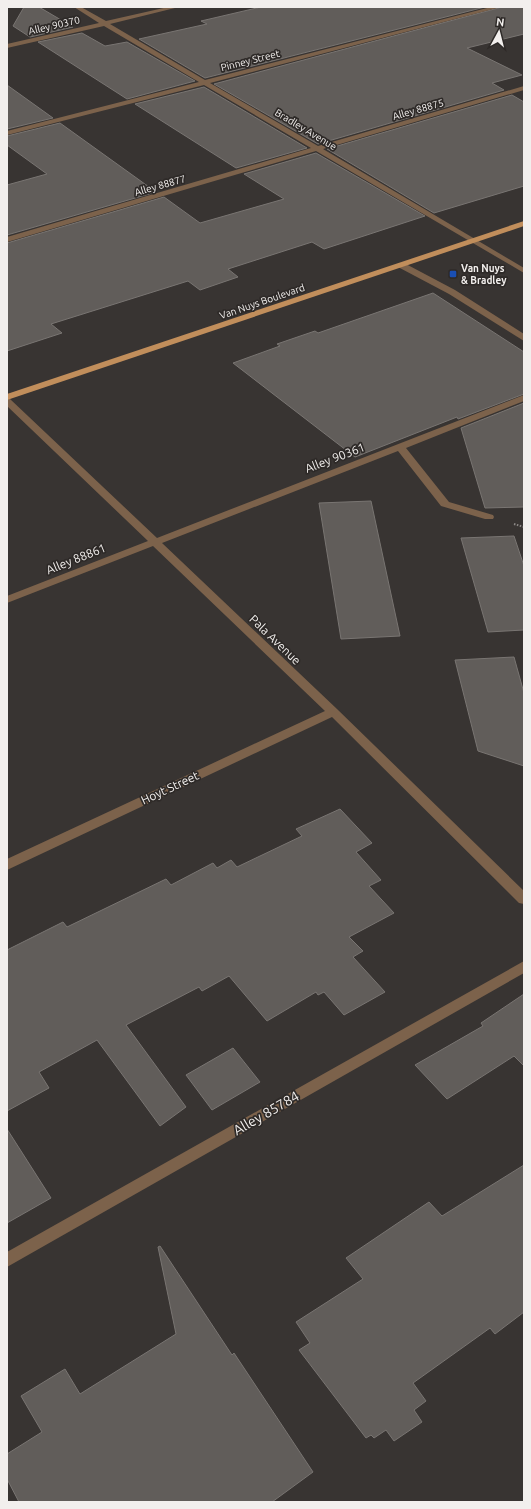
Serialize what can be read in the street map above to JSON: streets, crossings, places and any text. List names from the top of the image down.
{
  "streets": {
    "main road": ["Van Nuys Boulevard"],
    "street": [
      "Alley 90370",
      "Pinney Street",
      "Alley 88875",
      "Bradley Avenue",
      "Alley 88877",
      "Alley 90361",
      "Alley 88861",
      "Pala Avenue",
      "Hoyt Street",
      "Alley 85784"
    ]
  },
  "crossings": [
    ["Alley 90370", "Bradley Avenue"],
    ["Pinney Street", "Bradley Avenue"],
    ["Alley 88875", "Bradley Avenue"],
    ["Alley 88875", "Alley 88877"],
    ["Bradley Avenue", "Alley 88877"],
    ["Bradley Avenue", "Van Nuys Boulevard"],
    ["Alley 90361", "Alley 88861"],
    ["Alley 90361", "Pala Avenue"],
    ["Alley 88861", "Pala Avenue"],
    ["Pala Avenue", "Hoyt Street"]
  ],
  "places": {
    "transit": ["Van Nuys & Bradley"]
  },
  "north": "top"
}
